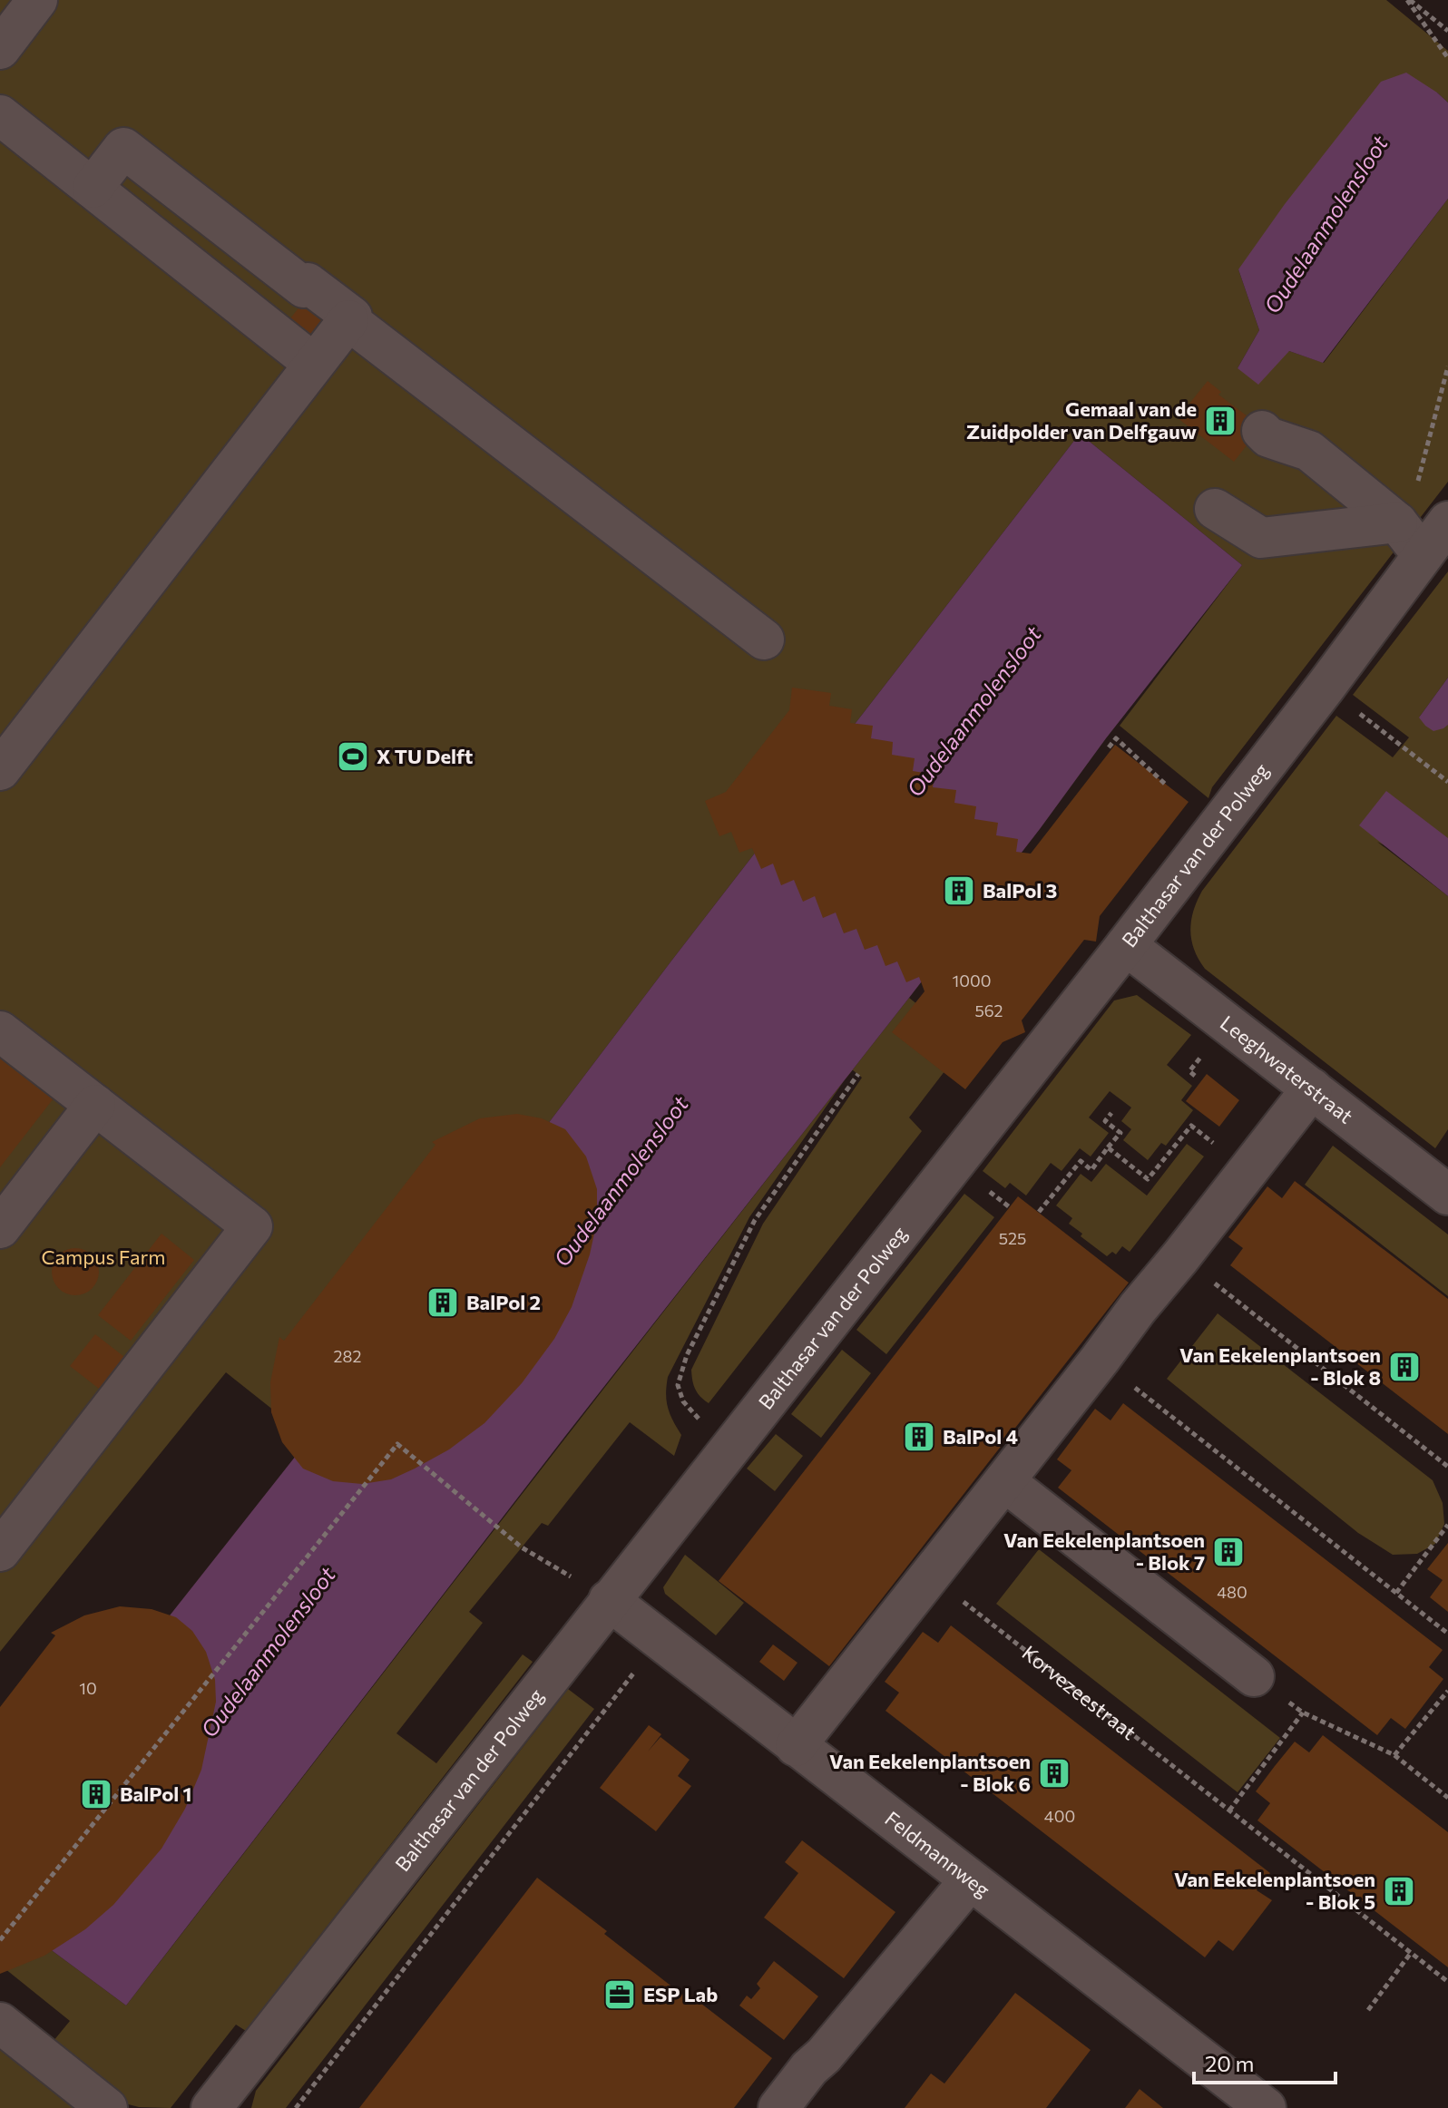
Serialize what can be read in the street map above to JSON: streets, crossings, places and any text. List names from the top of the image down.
{
  "streets": {
    "street": ["Balthasar van der Polweg", "Leeghwaterstraat", "Feldmannweg"],
    "path": ["Korvezeestraat"]
  },
  "crossings": [
    ["Balthasar van der Polweg", "Leeghwaterstraat"],
    ["Balthasar van der Polweg", "Feldmannweg"]
  ],
  "water": ["Oudelaanmolensloot"],
  "parks": ["Campus Farm"],
  "places": {
    "building": [
      "Gemaal van de Zuidpolder van Delfgauw",
      "BalPol 3",
      "BalPol 2",
      "Van Eekelenplantsoen - Blok 8",
      "BalPol 4",
      "Van Eekelenplantsoen - Blok 7",
      "Van Eekelenplantsoen - Blok 6",
      "BalPol 1",
      "Van Eekelenplantsoen - Blok 5"
    ],
    "sports": ["X TU Delft"],
    "office": ["ESP Lab"]
  },
  "house_numbers": [
    "1000",
    "562",
    "525",
    "282",
    "480",
    "10",
    "400"
  ],
  "scale_bar": "20 m"
}
